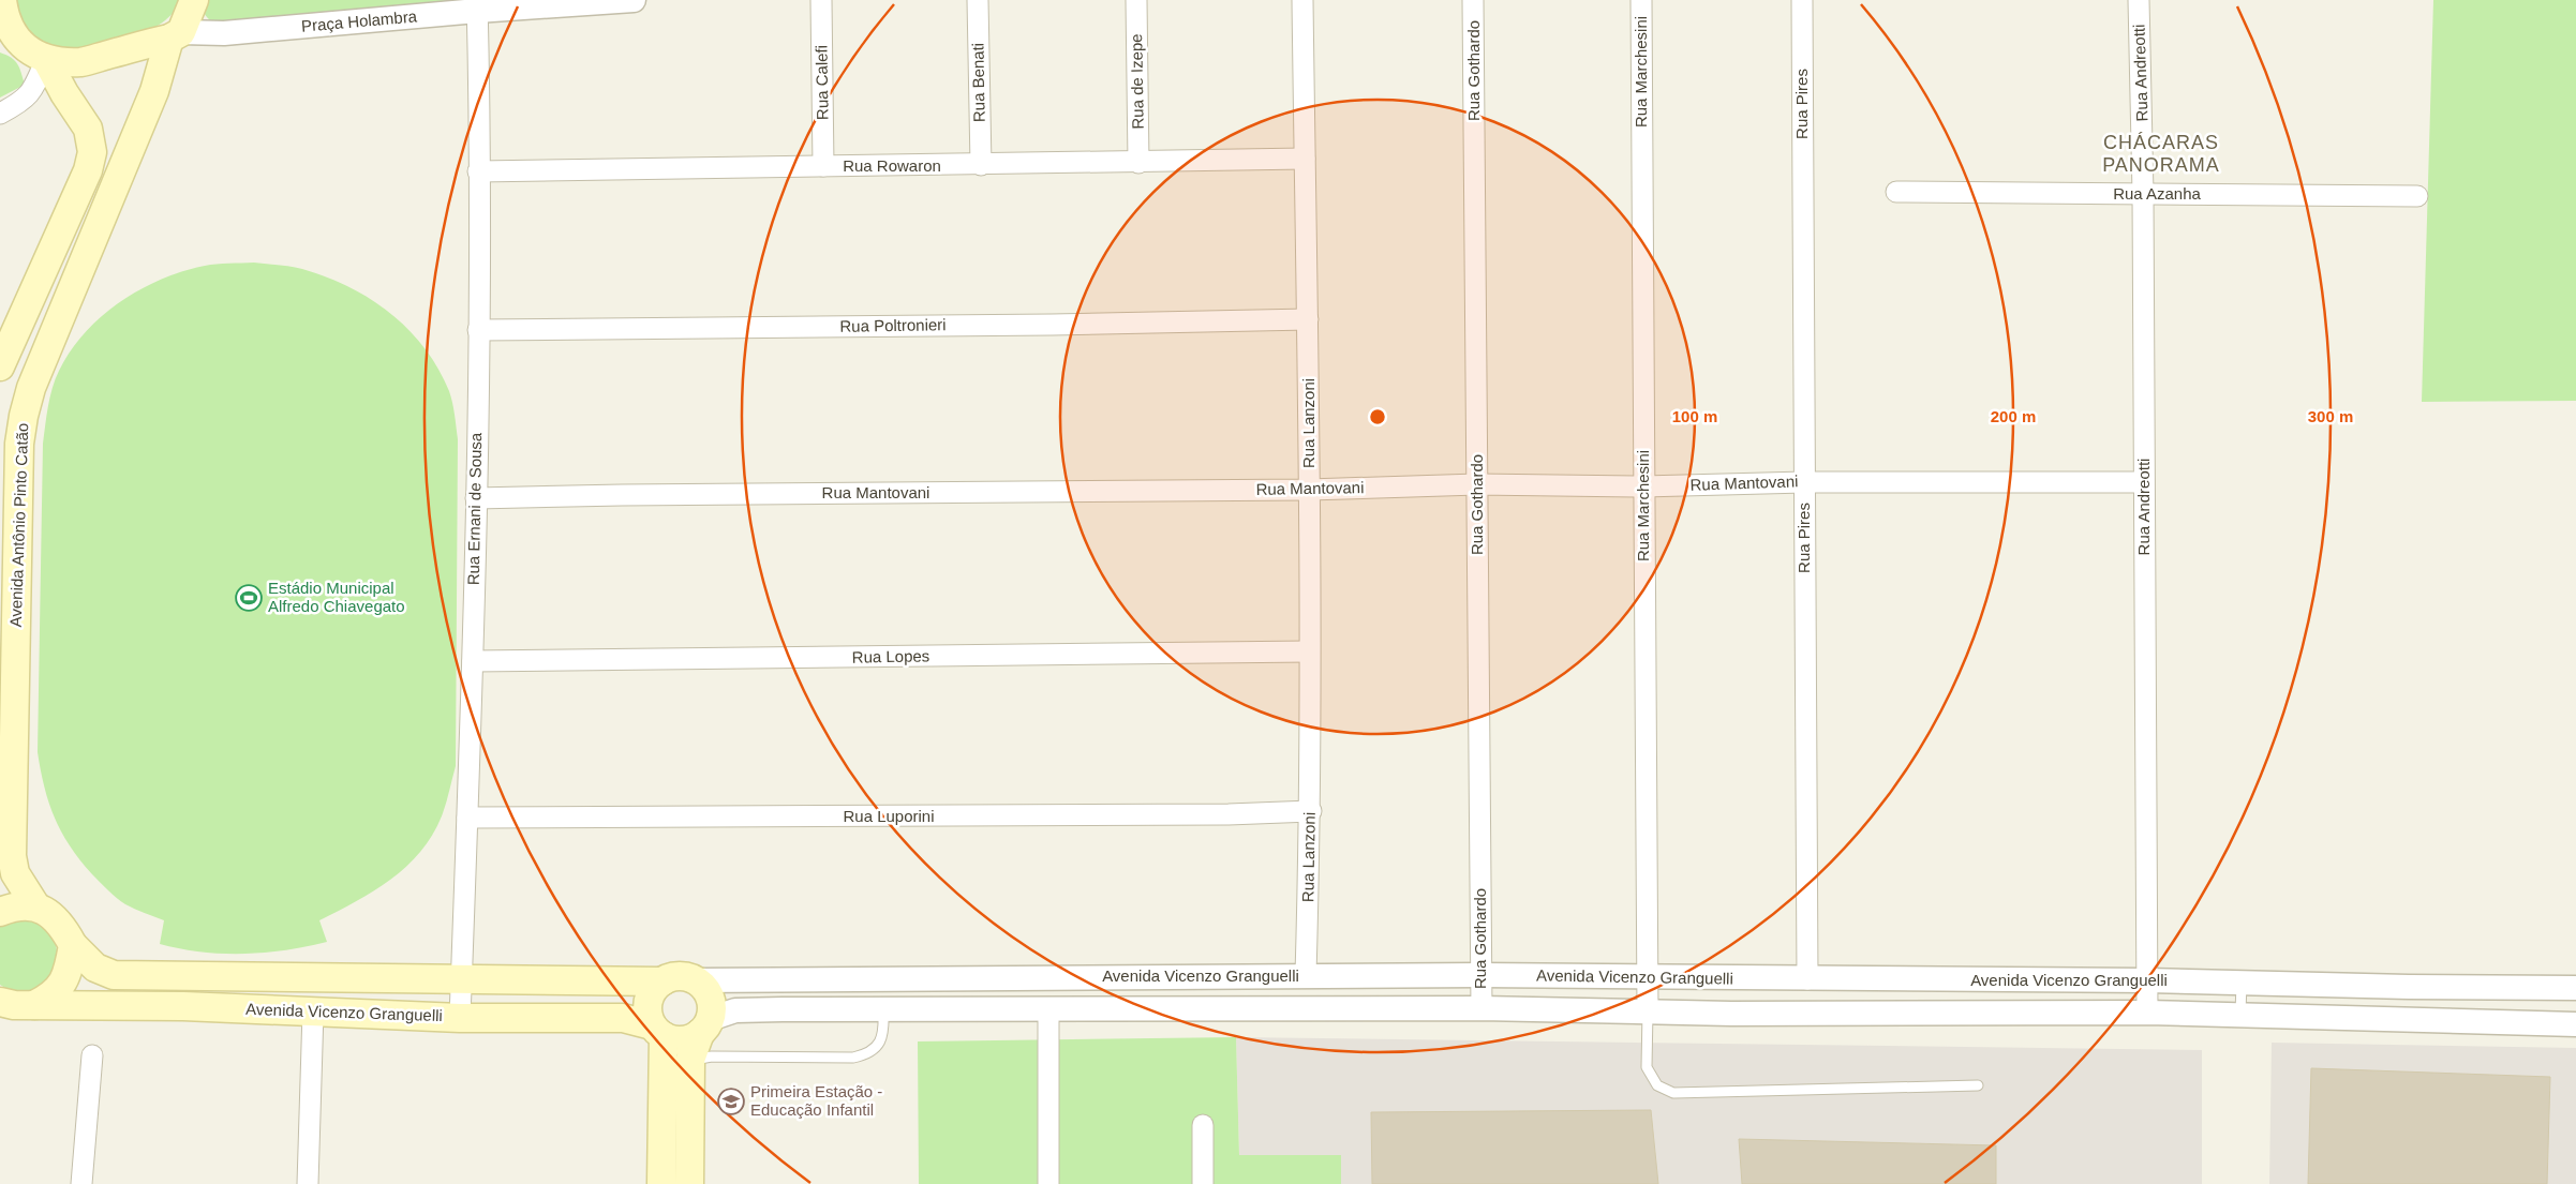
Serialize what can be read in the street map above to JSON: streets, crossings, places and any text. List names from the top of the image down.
{
  "streets": {
    "main road": ["Avenida Antônio Pinto Catão", "Avenida Vicenzo Granguelli"],
    "street": [
      "Praça Holambra",
      "Rua Gothardo",
      "Rua Marchesini",
      "Rua Andreotti",
      "Rua de Izepe",
      "Rua Calefi",
      "Rua Benati",
      "Rua Pires",
      "Rua Rowaron",
      "Rua Azanha",
      "Rua Poltronieri",
      "Rua Lanzoni",
      "Rua Mantovani",
      "Rua Ernani de Sousa",
      "Rua Lopes",
      "Rua Luporini"
    ]
  },
  "crossings": [
    ["Praça Holambra", "Rua Ernani de Sousa"],
    ["Praça Holambra", "Avenida Antônio Pinto Catão"],
    ["Rua Gothardo", "Rua Mantovani"],
    ["Rua Gothardo", "Avenida Vicenzo Granguelli"],
    ["Rua Marchesini", "Rua Mantovani"],
    ["Rua Marchesini", "Avenida Vicenzo Granguelli"],
    ["Rua Andreotti", "Rua Azanha"],
    ["Rua Andreotti", "Rua Mantovani"],
    ["Rua Andreotti", "Avenida Vicenzo Granguelli"],
    ["Rua de Izepe", "Rua Rowaron"],
    ["Rua Calefi", "Rua Rowaron"],
    ["Rua Benati", "Rua Rowaron"],
    ["Rua Pires", "Rua Mantovani"],
    ["Rua Pires", "Avenida Vicenzo Granguelli"],
    ["Rua Rowaron", "Rua Lanzoni"],
    ["Rua Rowaron", "Rua Ernani de Sousa"],
    ["Rua Poltronieri", "Rua Lanzoni"],
    ["Rua Poltronieri", "Rua Ernani de Sousa"],
    ["Rua Lanzoni", "Rua Mantovani"],
    ["Rua Lanzoni", "Rua Lopes"],
    ["Rua Lanzoni", "Rua Luporini"],
    ["Rua Lanzoni", "Avenida Vicenzo Granguelli"],
    ["Rua Mantovani", "Rua Ernani de Sousa"],
    ["Rua Ernani de Sousa", "Rua Lopes"],
    ["Rua Ernani de Sousa", "Rua Luporini"],
    ["Rua Ernani de Sousa", "Avenida Vicenzo Granguelli"],
    ["Avenida Antônio Pinto Catão", "Avenida Vicenzo Granguelli"]
  ],
  "districts": ["CHÁCARAS PANORAMA"],
  "places": {
    "sports": ["Estádio Municipal Alfredo Chiavegato"],
    "school or university": ["Primeira Estação - Educação Infantil"]
  },
  "rings": ["100 m", "200 m", "300 m"]
}
